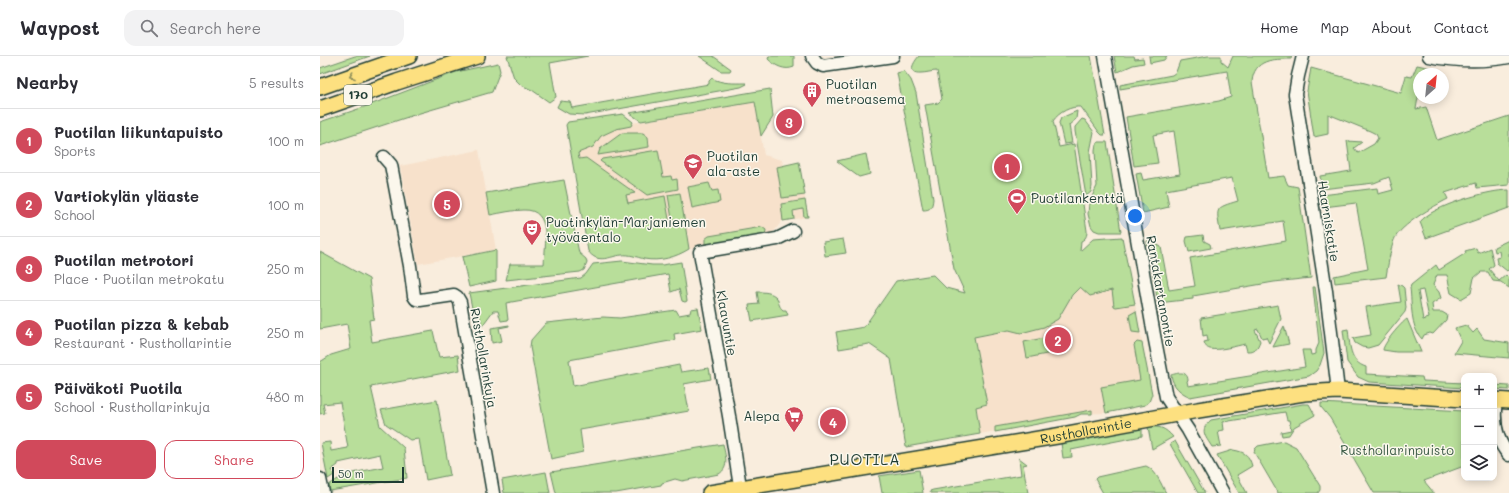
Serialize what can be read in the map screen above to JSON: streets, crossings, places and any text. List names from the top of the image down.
{
  "streets": {
    "main road": ["170", "Rusthollarintie"],
    "street": [
      "Haarniskatie",
      "Rantakartanontie",
      "Klaavuntie",
      "Rusthollarinkuja"
    ]
  },
  "crossings": [
    ["Haarniskatie", "Rusthollarintie"],
    ["Rantakartanontie", "Rusthollarintie"],
    ["Klaavuntie", "Rusthollarintie"]
  ],
  "districts": ["PUOTILA"],
  "parks": ["Rusthollarinpuisto"],
  "places": {
    "building": ["Puotilan metroasema"],
    "school or university": ["Puotilan ala-aste"],
    "sports": ["Puotilankenttä"],
    "theatre": ["Puotinkylän-Marjaniemen työväentalo"],
    "supermarket": ["Alepa"]
  },
  "scale_bar": "50 m",
  "north": "top right",
  "page": {
    "header": "Waypost",
    "search": "Search here",
    "nav": [
      "Home",
      "Map",
      "About",
      "Contact"
    ],
    "heading": ["Nearby", "5 results"],
    "pins": [
      "3",
      "1",
      "5",
      "2",
      "4"
    ],
    "list": [
      {
        "mark": "1",
        "name": "Puotilan liikuntapuisto",
        "note": "Sports",
        "value": "100 m"
      },
      {
        "mark": "2",
        "name": "Vartiokylän yläaste",
        "note": "School",
        "value": "100 m"
      },
      {
        "mark": "3",
        "name": "Puotilan metrotori",
        "note": "Place · Puotilan metrokatu",
        "value": "250 m"
      },
      {
        "mark": "4",
        "name": "Puotilan pizza & kebab",
        "note": "Restaurant · Rusthollarintie",
        "value": "250 m"
      },
      {
        "mark": "5",
        "name": "Päiväkoti Puotila",
        "note": "School · Rusthollarinkuja",
        "value": "480 m"
      }
    ],
    "map_buttons": ["+", "−"],
    "buttons": ["Save", "Share"],
    "scale": "50 m"
  }
}
